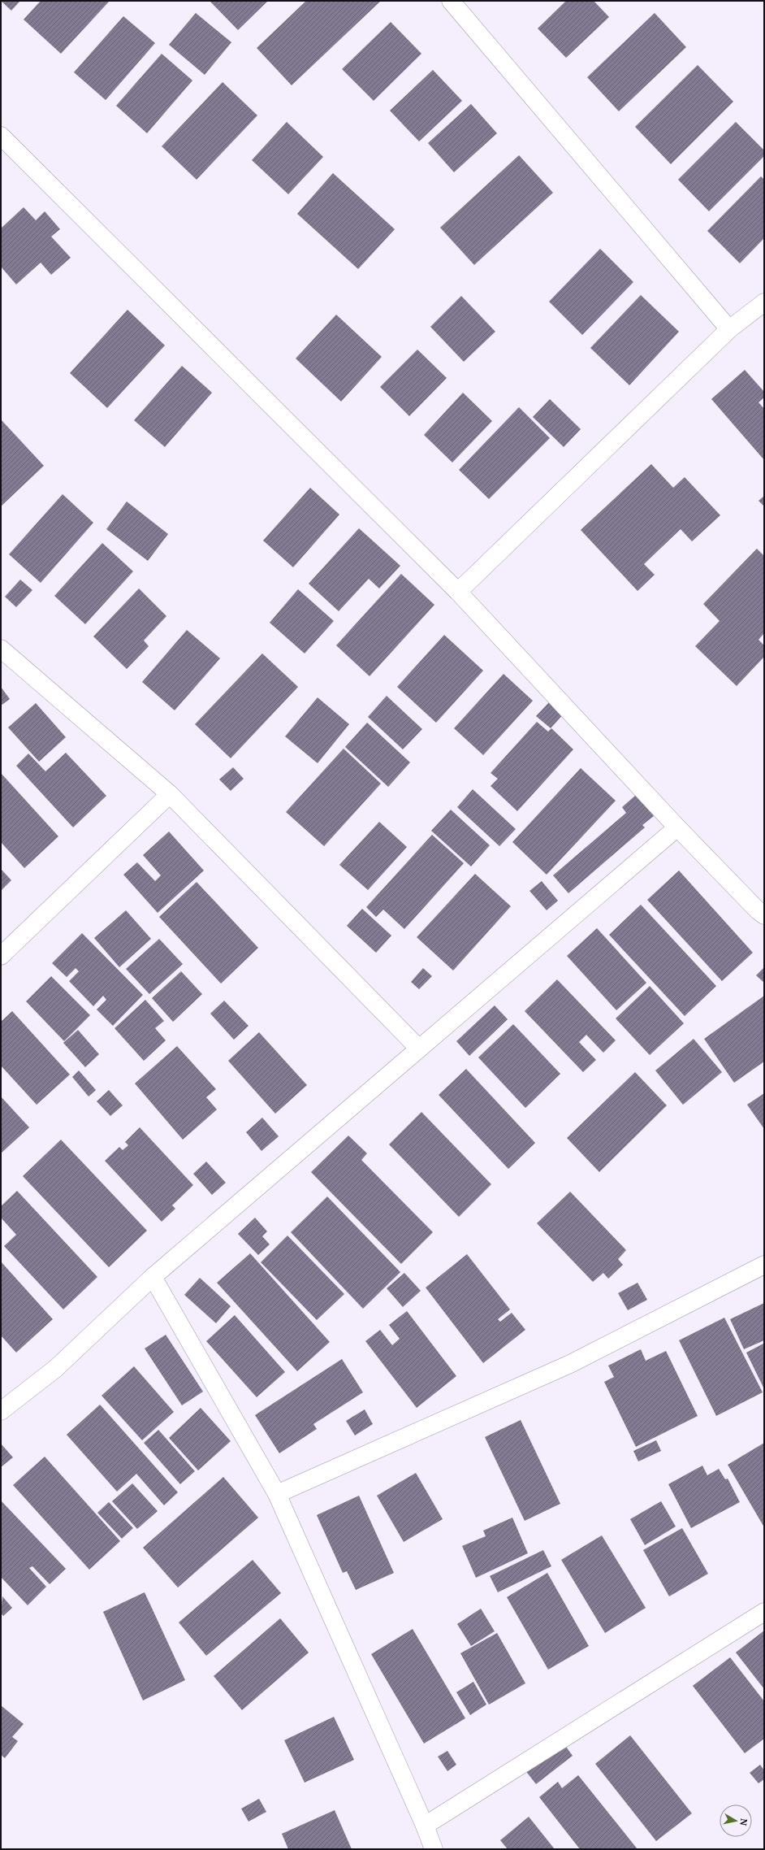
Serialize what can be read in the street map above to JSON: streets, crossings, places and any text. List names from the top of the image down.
{
  "north": "right"
}
